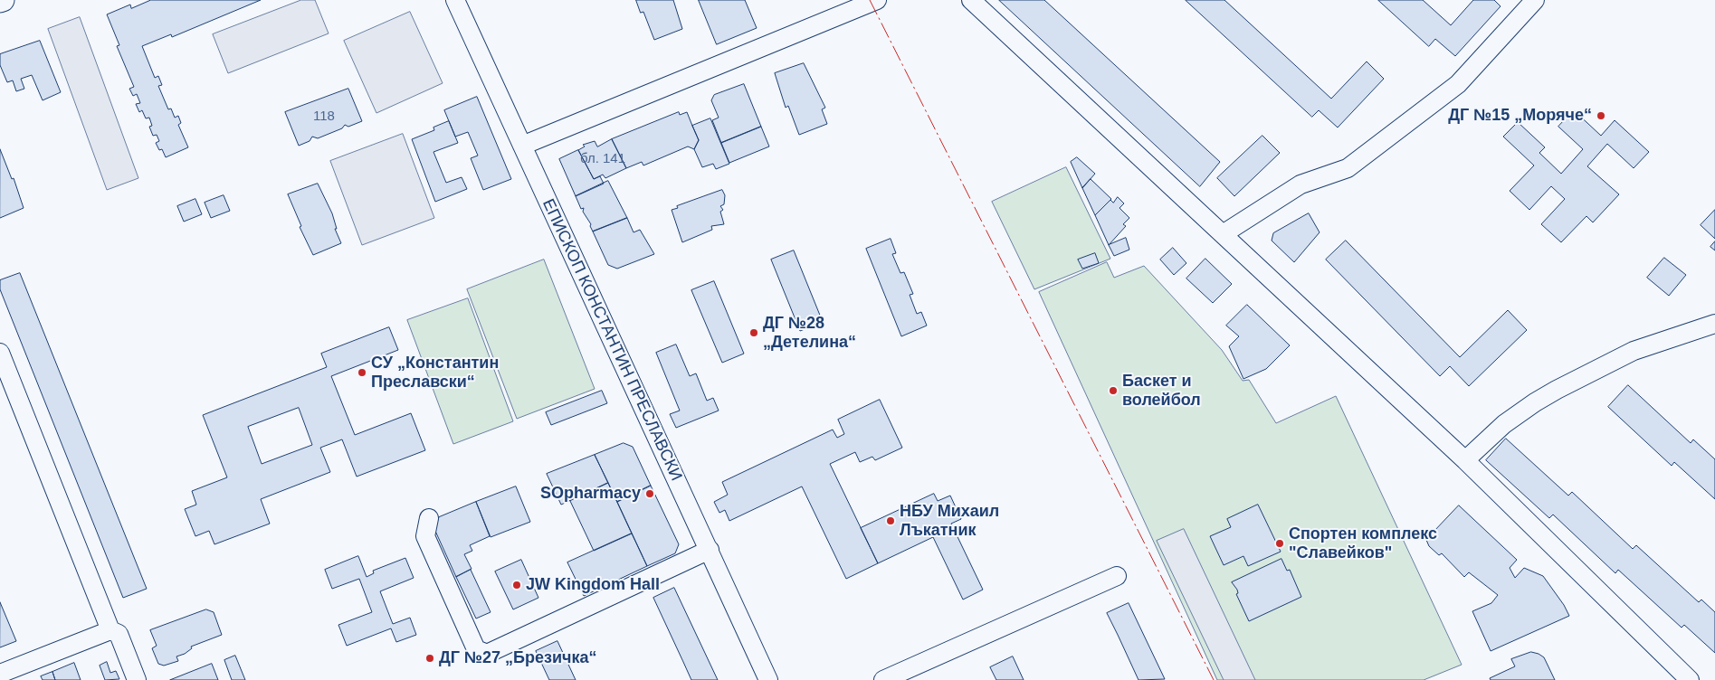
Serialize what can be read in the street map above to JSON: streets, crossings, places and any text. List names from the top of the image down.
{
  "streets": {
    "street": ["ЕПИСКОП КОНСТАНТИН ПРЕСЛАВСКИ"]
  },
  "places": [
    "ДГ №15 „Моряче“",
    "ДГ №28 „Детелина“",
    "СУ „Константин Преславски“",
    "Баскет и волейбол",
    "SOpharmacy",
    "НБУ Михаил Лъкатник",
    "Спортен комплекс \"Славейков\"",
    "JW Kingdom Hall",
    "ДГ №27 „Брезичка“"
  ],
  "house_numbers": ["118", "бл. 141"]
}
